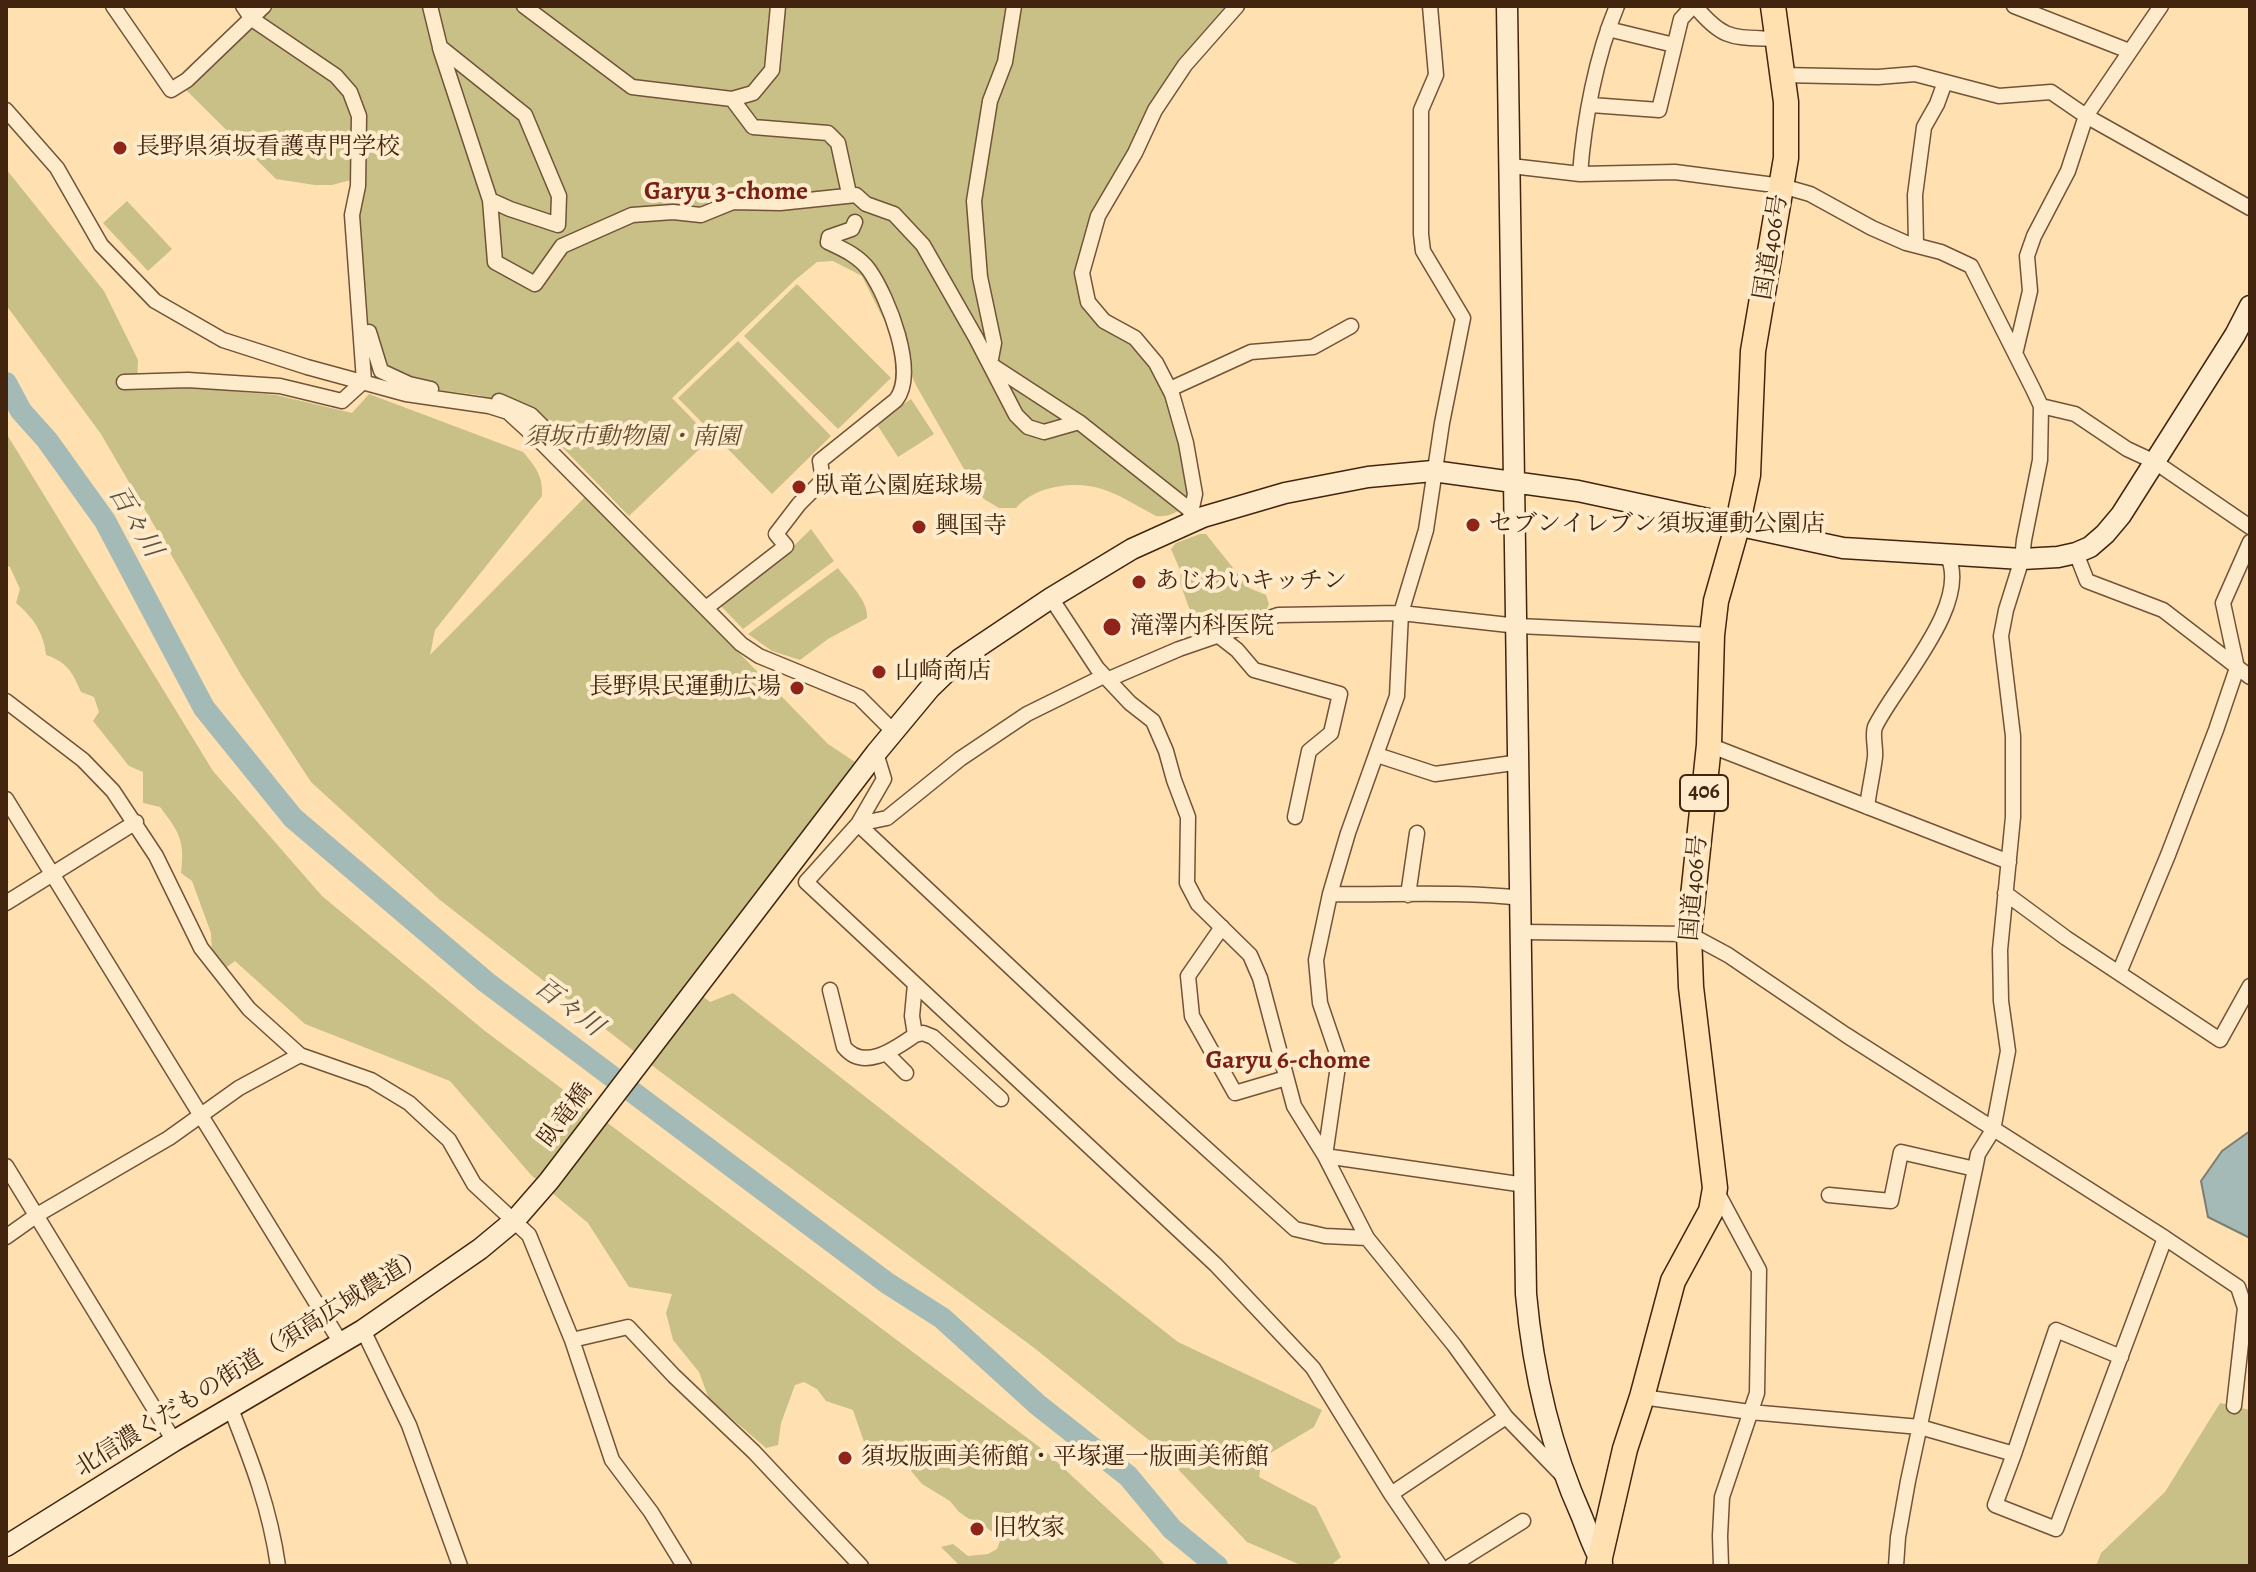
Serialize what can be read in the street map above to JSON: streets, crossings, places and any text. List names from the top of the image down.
{
  "streets": {
    "highway": ["国道406号", "406"],
    "street": ["臥竜橋", "北信濃くだもの街道（須高広域農道）"]
  },
  "crossings": [
    ["臥竜橋", "北信濃くだもの街道（須高広域農道）"]
  ],
  "districts": ["Garyu 3-chome", "Garyu 6-chome"],
  "water": ["百々川"],
  "parks": ["須坂市動物園・南園"],
  "places": [
    "長野県須坂看護専門学校",
    "臥竜公園庭球場",
    "セブンイレブン須坂運動公園店",
    "興国寺",
    "あじわいキッチン",
    "滝澤内科医院",
    "山崎商店",
    "長野県民運動広場",
    "須坂版画美術館・平塚運一版画美術館",
    "旧牧家"
  ]
}
